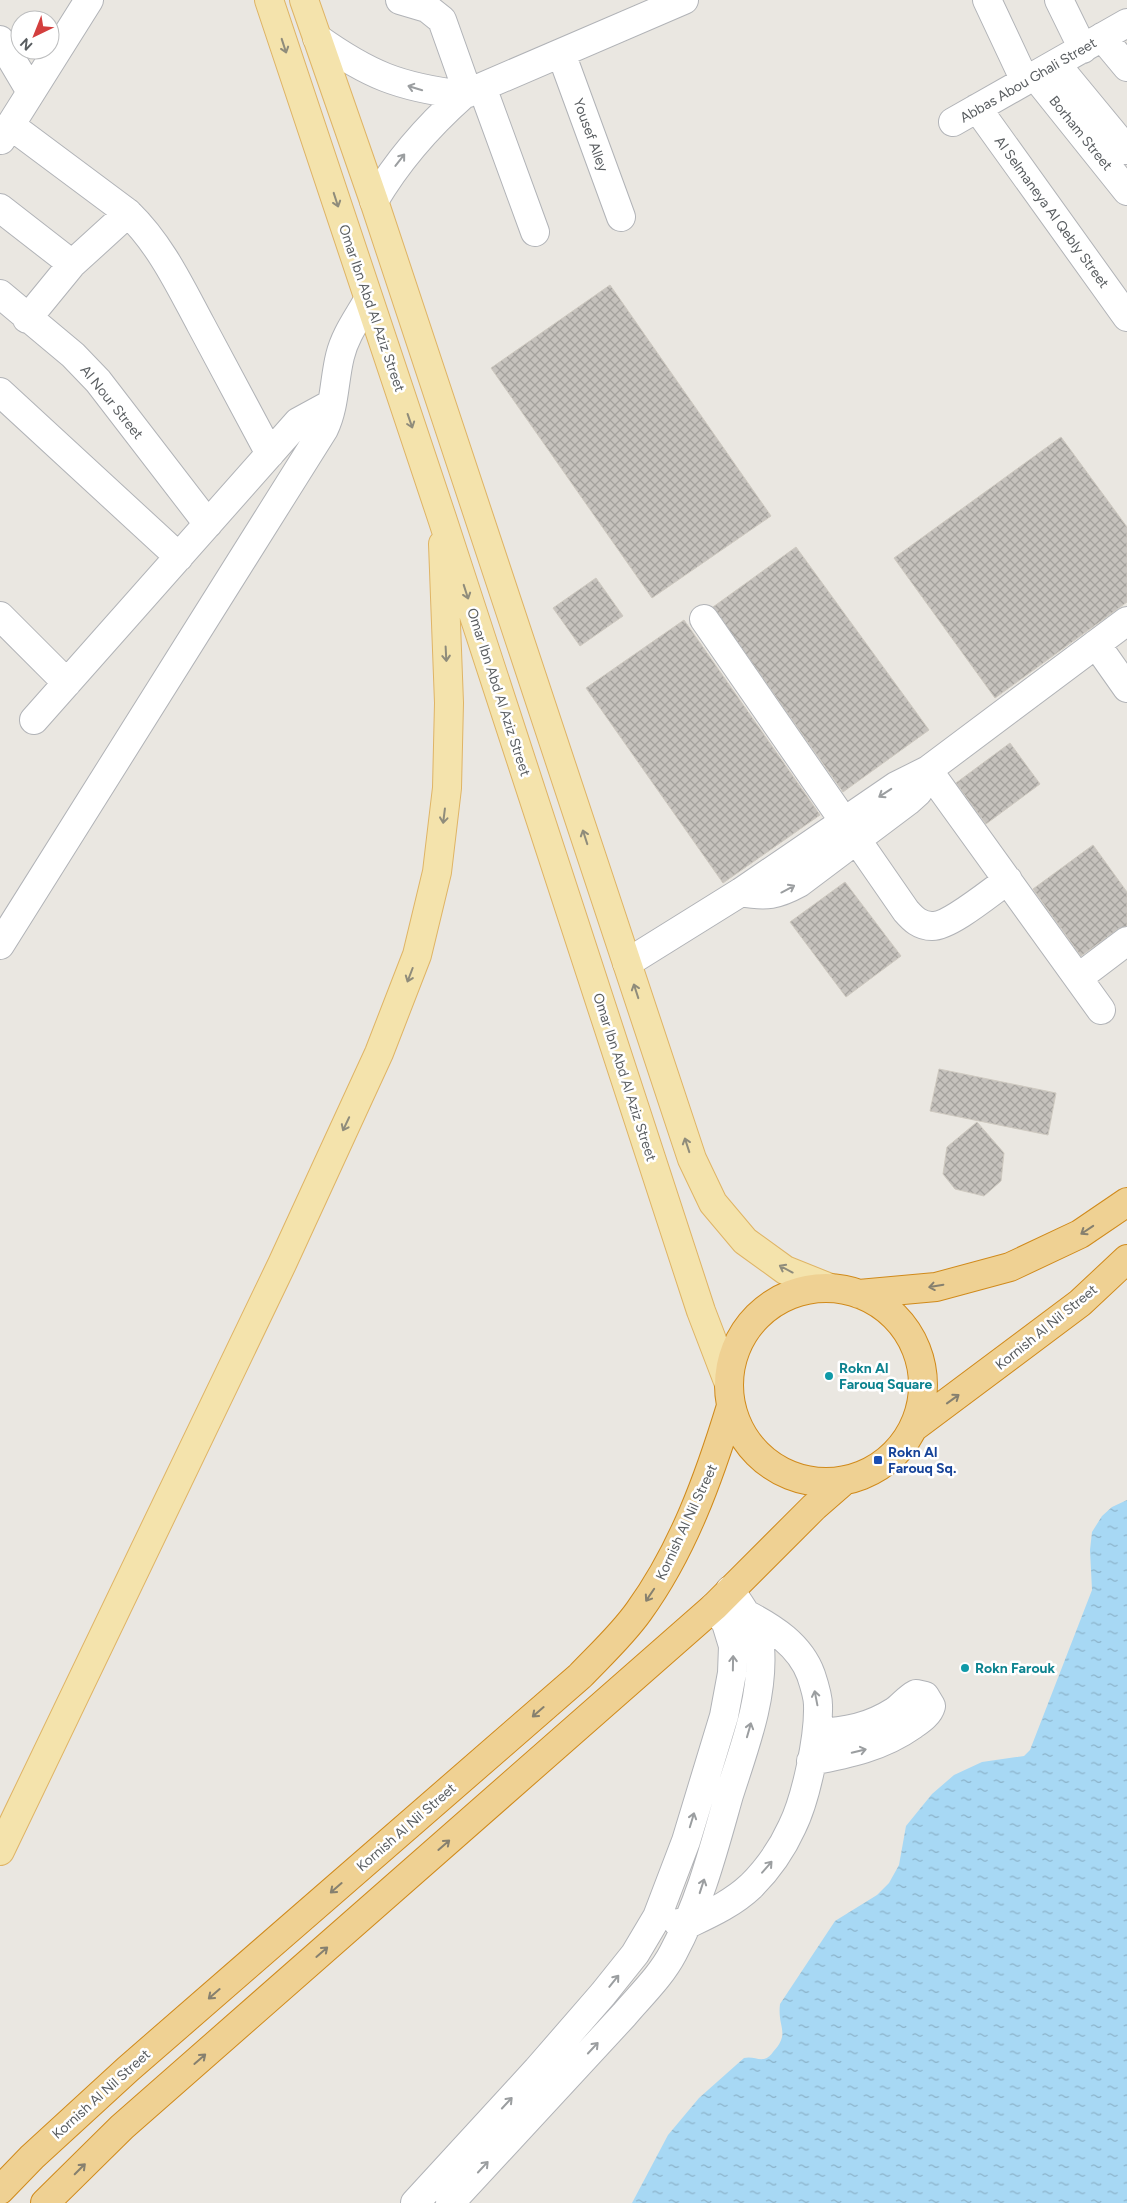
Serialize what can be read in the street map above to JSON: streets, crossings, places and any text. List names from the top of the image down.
{
  "streets": {
    "highway": ["Kornish Al Nil Street"],
    "main road": ["Omar Ibn Abd Al Aziz Street"],
    "street": [
      "Abbas Abou Ghali Street",
      "Borham Street",
      "Yousef Alley",
      "Al Selmaneya Al Qebly Street",
      "Al Nour Street"
    ]
  },
  "crossings": [
    ["Abbas Abou Ghali Street", "Borham Street"],
    ["Abbas Abou Ghali Street", "Al Selmaneya Al Qebly Street"],
    ["Omar Ibn Abd Al Aziz Street", "Kornish Al Nil Street"]
  ],
  "places": {
    "other": ["Rokn Al Farouq Square", "Rokn Farouk"],
    "transit": ["Rokn Al Farouq Sq."]
  },
  "north": "bottom left"
}
